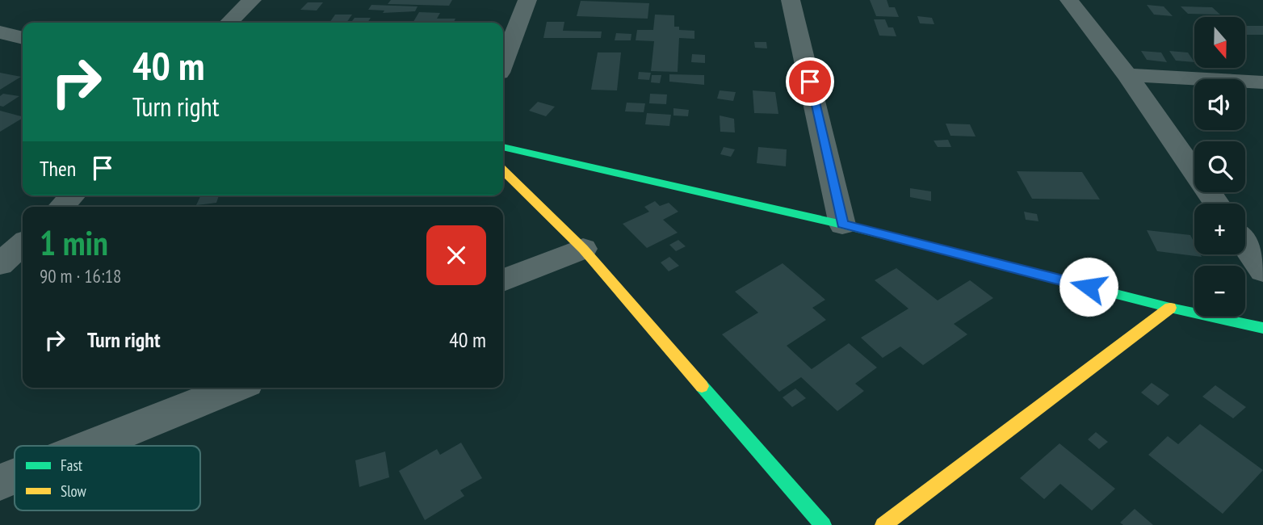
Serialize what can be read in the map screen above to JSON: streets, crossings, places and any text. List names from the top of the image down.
{
  "legend": ["Fast", "Slow"],
  "north": "bottom",
  "page": {
    "map_buttons": ["+", "−"],
    "turn": ["40 m", "Turn right"],
    "then": "Then",
    "heading": ["1 min", "90 m · 16:18"],
    "list": [
      {
        "name": "Turn right",
        "value": "40 m"
      }
    ]
  }
}
